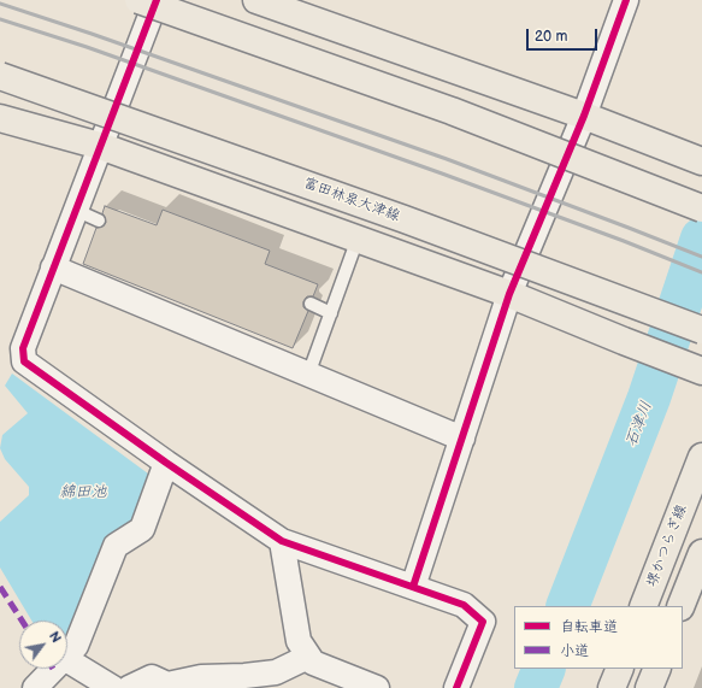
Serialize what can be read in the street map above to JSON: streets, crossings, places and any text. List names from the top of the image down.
{
  "streets": {
    "main road": ["富田林泉大津線", "堺かつらぎ線"]
  },
  "water": ["石津川", "綿田池"],
  "legend": ["自転車道", "小道"],
  "scale_bar": "20 m",
  "north": "top right"
}
